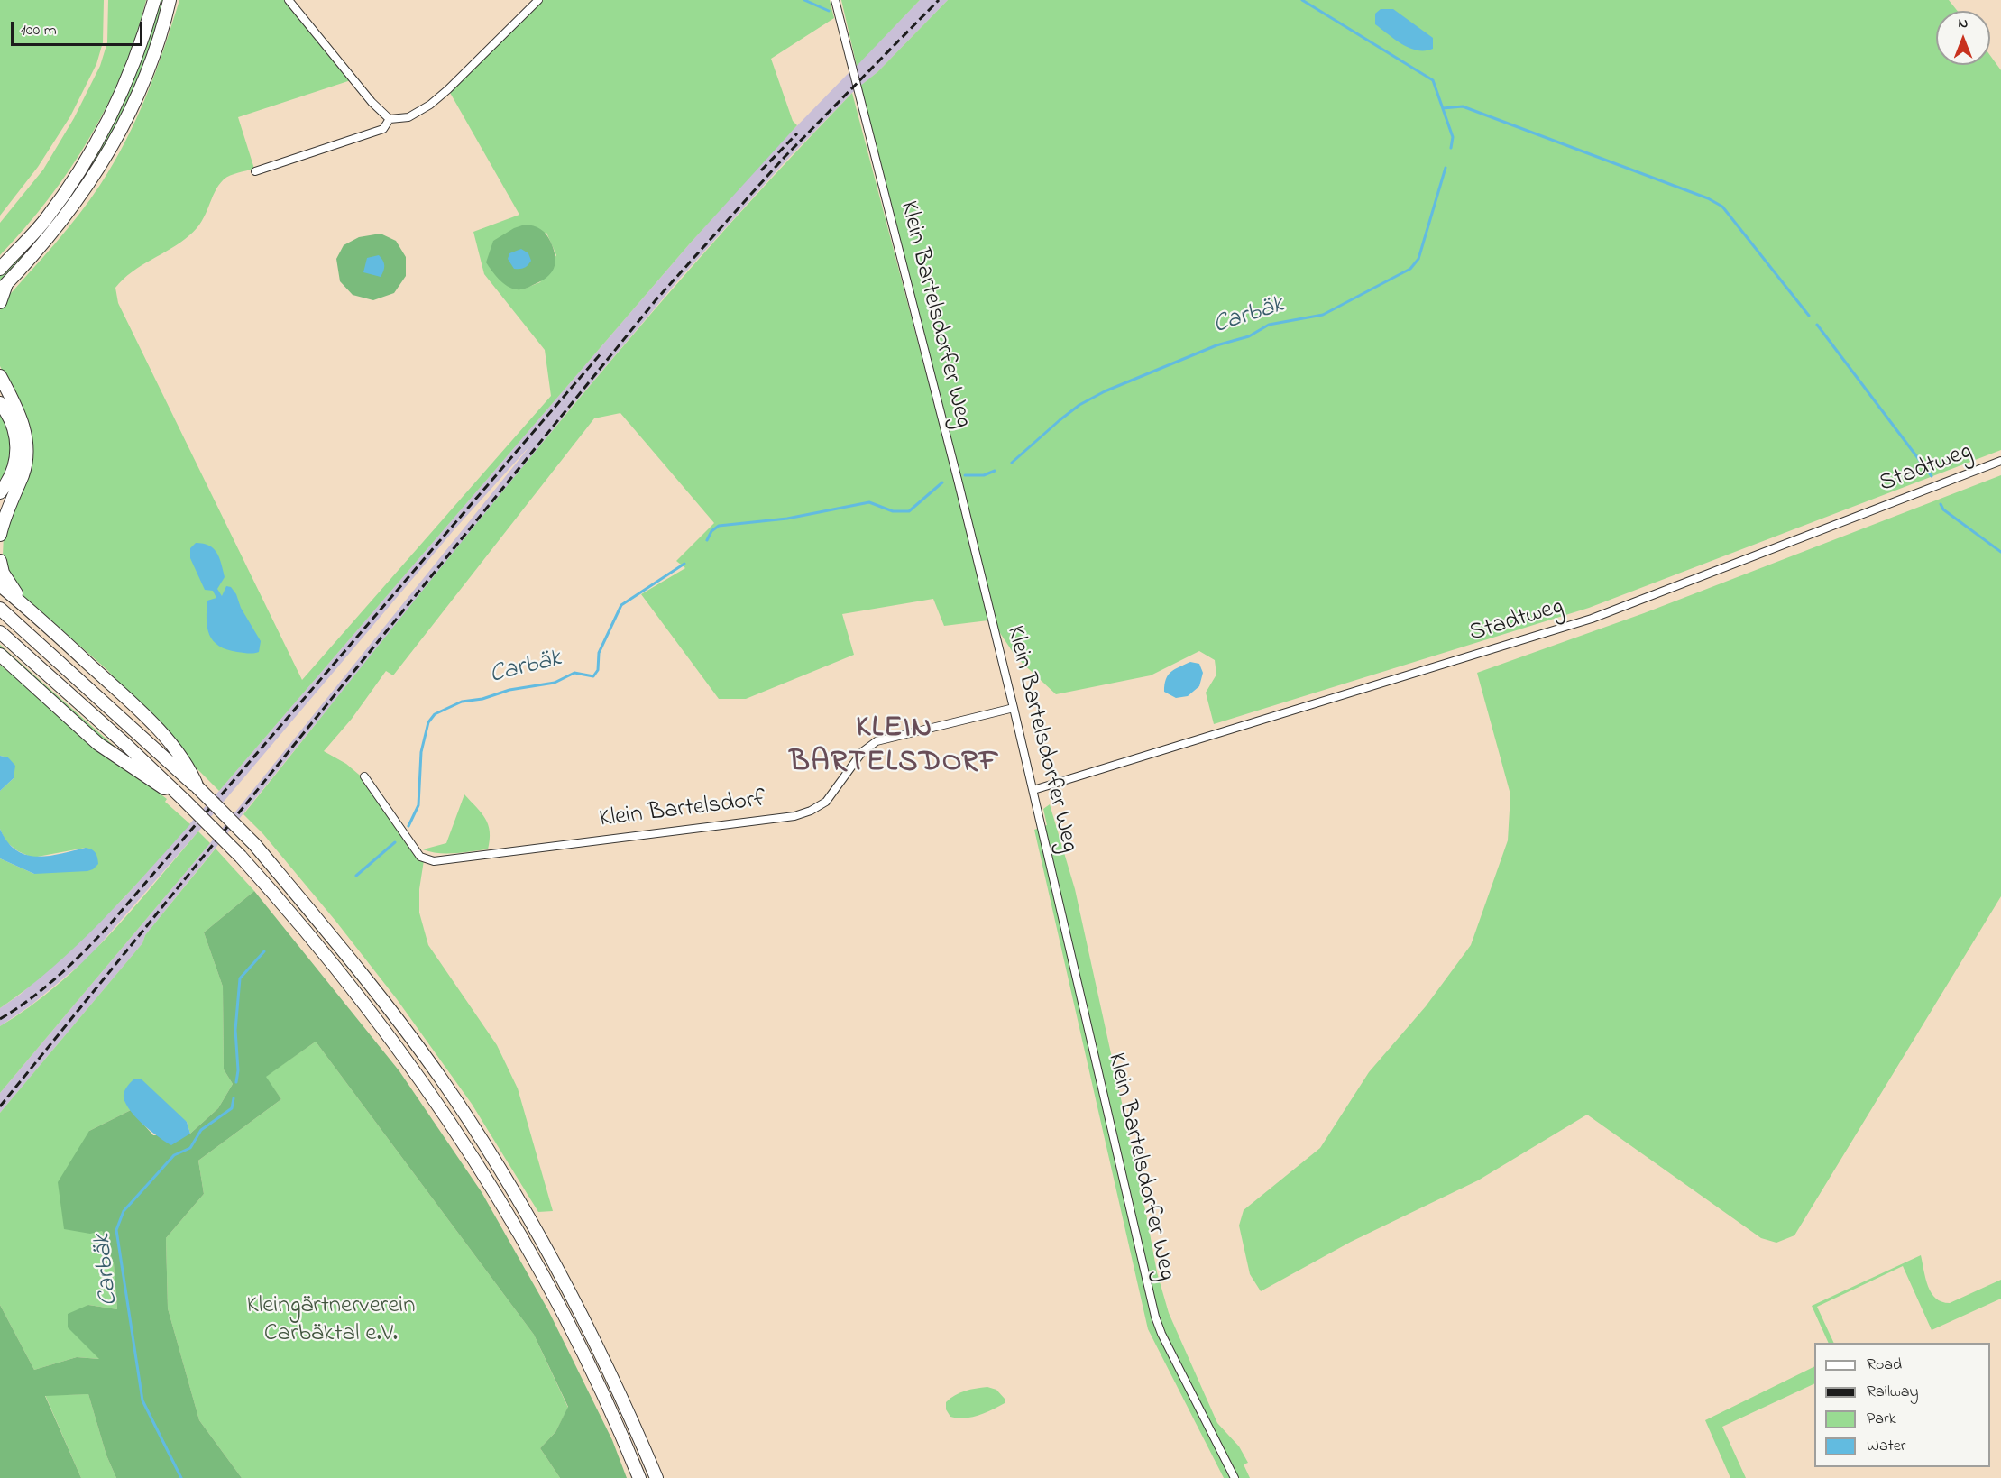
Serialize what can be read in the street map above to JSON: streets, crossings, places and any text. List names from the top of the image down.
{
  "streets": {
    "street": ["Klein Bartelsdorfer Weg", "Stadtweg", "Klein Bartelsdorf"]
  },
  "crossings": [
    ["Klein Bartelsdorfer Weg", "Stadtweg"],
    ["Klein Bartelsdorfer Weg", "Klein Bartelsdorf"]
  ],
  "districts": ["KLEIN BARTELSDORF"],
  "water": ["Carbäk"],
  "parks": ["Kleingärtnerverein Carbäktal e.V."],
  "legend": [
    "Road",
    "Railway",
    "Park",
    "Water"
  ],
  "scale_bar": "100 m",
  "north": "top"
}
